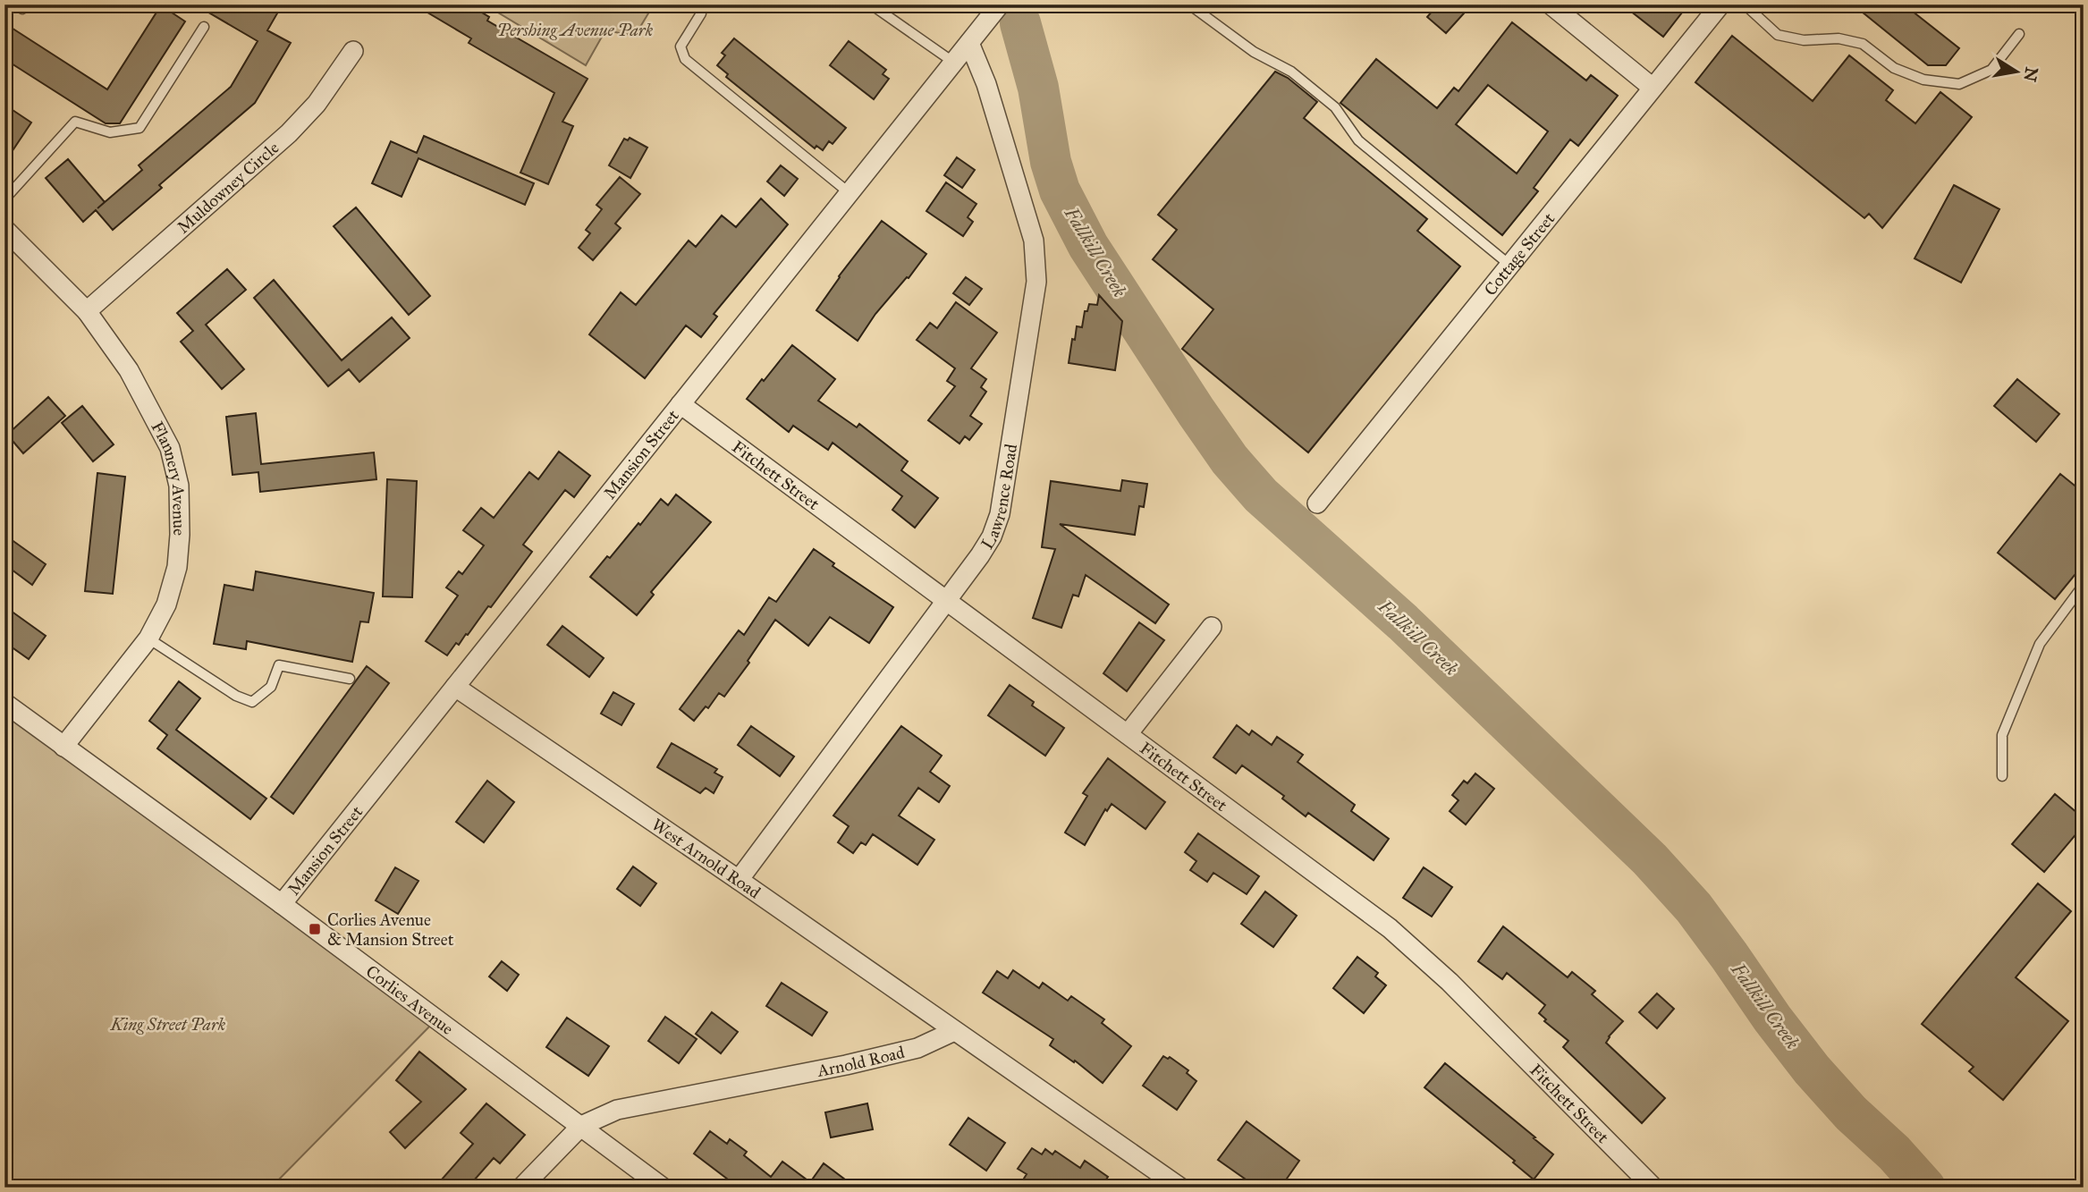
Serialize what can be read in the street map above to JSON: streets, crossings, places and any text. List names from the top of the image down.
{
  "streets": {
    "street": [
      "Muldowney Circle",
      "Cottage Street",
      "Mansion Street",
      "Fitchett Street",
      "Flannery Avenue",
      "Lawrence Road",
      "West Arnold Road",
      "Corlies Avenue",
      "Arnold Road"
    ]
  },
  "crossings": [
    ["Muldowney Circle", "Flannery Avenue"],
    ["Mansion Street", "Fitchett Street"],
    ["Mansion Street", "Lawrence Road"],
    ["Mansion Street", "West Arnold Road"],
    ["Mansion Street", "Corlies Avenue"],
    ["Fitchett Street", "Lawrence Road"],
    ["Flannery Avenue", "Corlies Avenue"],
    ["Lawrence Road", "West Arnold Road"],
    ["West Arnold Road", "Arnold Road"],
    ["Corlies Avenue", "Arnold Road"]
  ],
  "water": ["Fallkill Creek"],
  "parks": ["Pershing Avenue Park", "King Street Park"],
  "places": {
    "transit": ["Corlies Avenue & Mansion Street"]
  },
  "north": "right"
}
